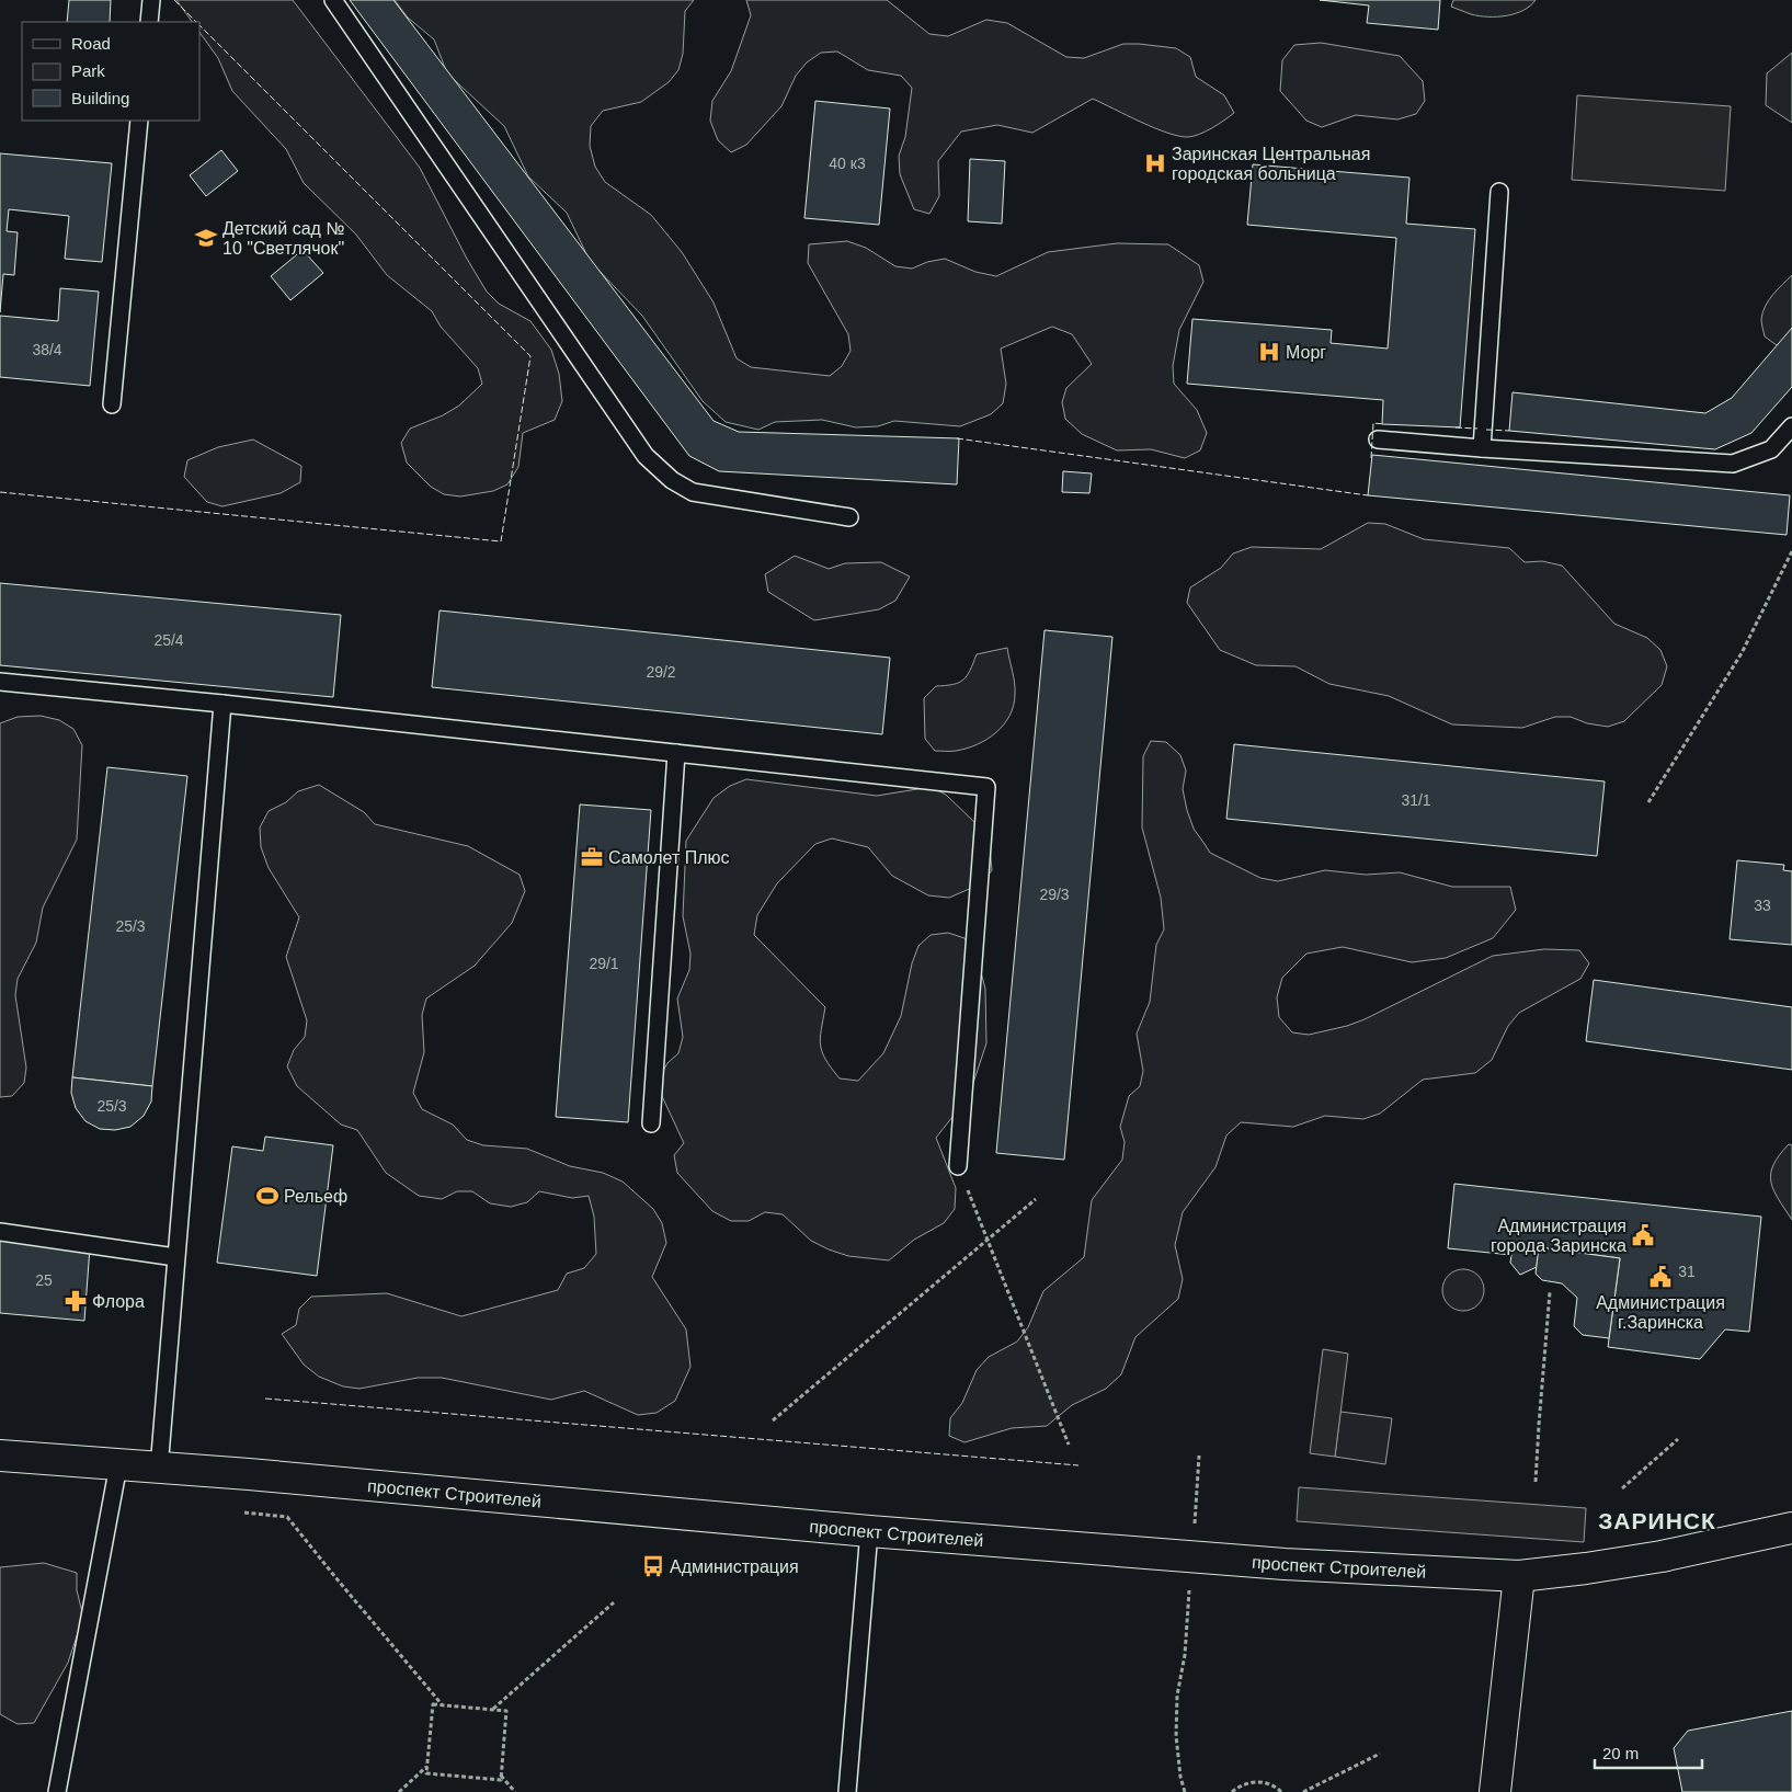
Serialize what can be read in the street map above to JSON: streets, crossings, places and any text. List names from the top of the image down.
{
  "streets": {
    "street": ["проспект Строителей"]
  },
  "districts": ["ЗАРИНСК"],
  "places": {
    "hospital": ["Заринская Центральная городская больница", "Морг"],
    "school or university": ["Детский сад № 10 \"Светлячок\""],
    "office": ["Самолет Плюс"],
    "sports": ["Рельеф"],
    "public building": ["Администрация города Заринска", "Администрация г.Заринска"],
    "pharmacy": ["Флора"],
    "bus stop": ["Администрация"]
  },
  "house_numbers": [
    "40 к3",
    "38/4",
    "25/4",
    "29/2",
    "31/1",
    "29/3",
    "33",
    "25/3",
    "29/1",
    "25/3",
    "31",
    "25"
  ],
  "legend": ["Road", "Park", "Building"],
  "scale_bar": "20 m"
}
